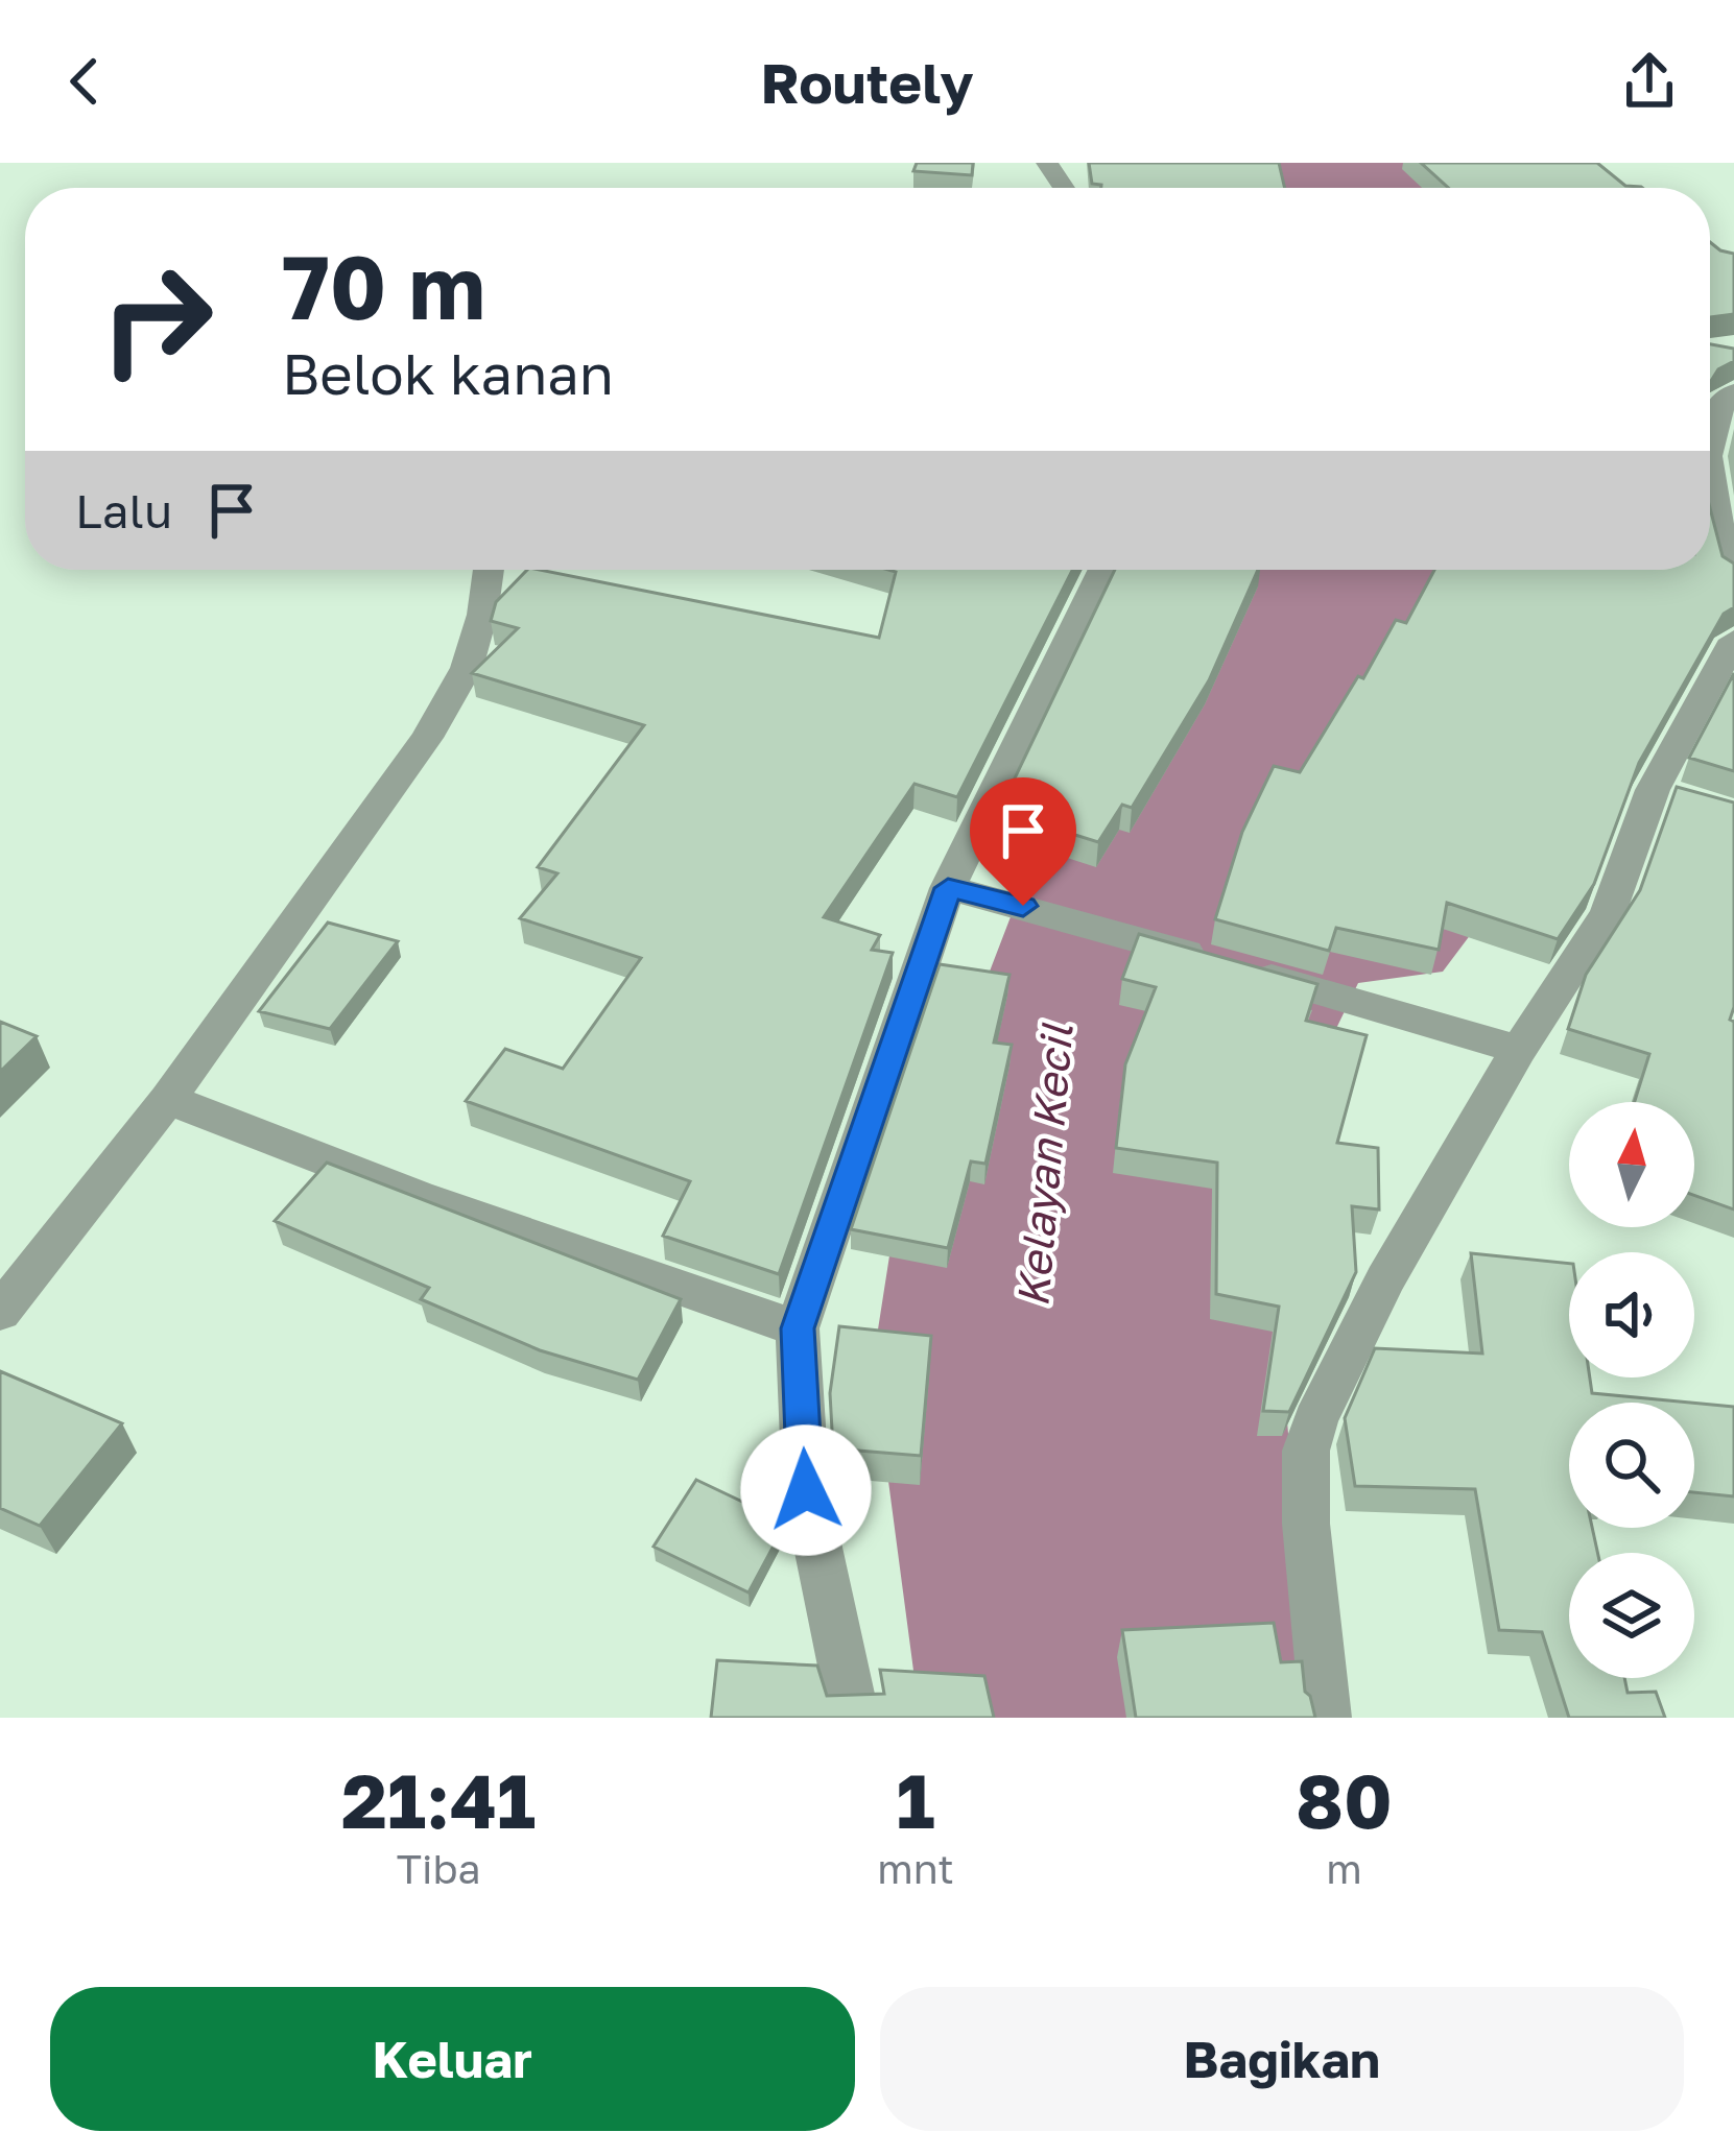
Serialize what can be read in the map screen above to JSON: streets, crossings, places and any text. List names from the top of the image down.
{
  "water": ["Kelayan Kecil"],
  "north": "top",
  "page": {
    "header": "Routely",
    "turn": ["70 m", "Belok kanan"],
    "then": "Lalu",
    "eta": [
      "21:41",
      "Tiba",
      "1",
      "mnt",
      "80",
      "m"
    ],
    "buttons": ["Keluar", "Bagikan"]
  }
}
